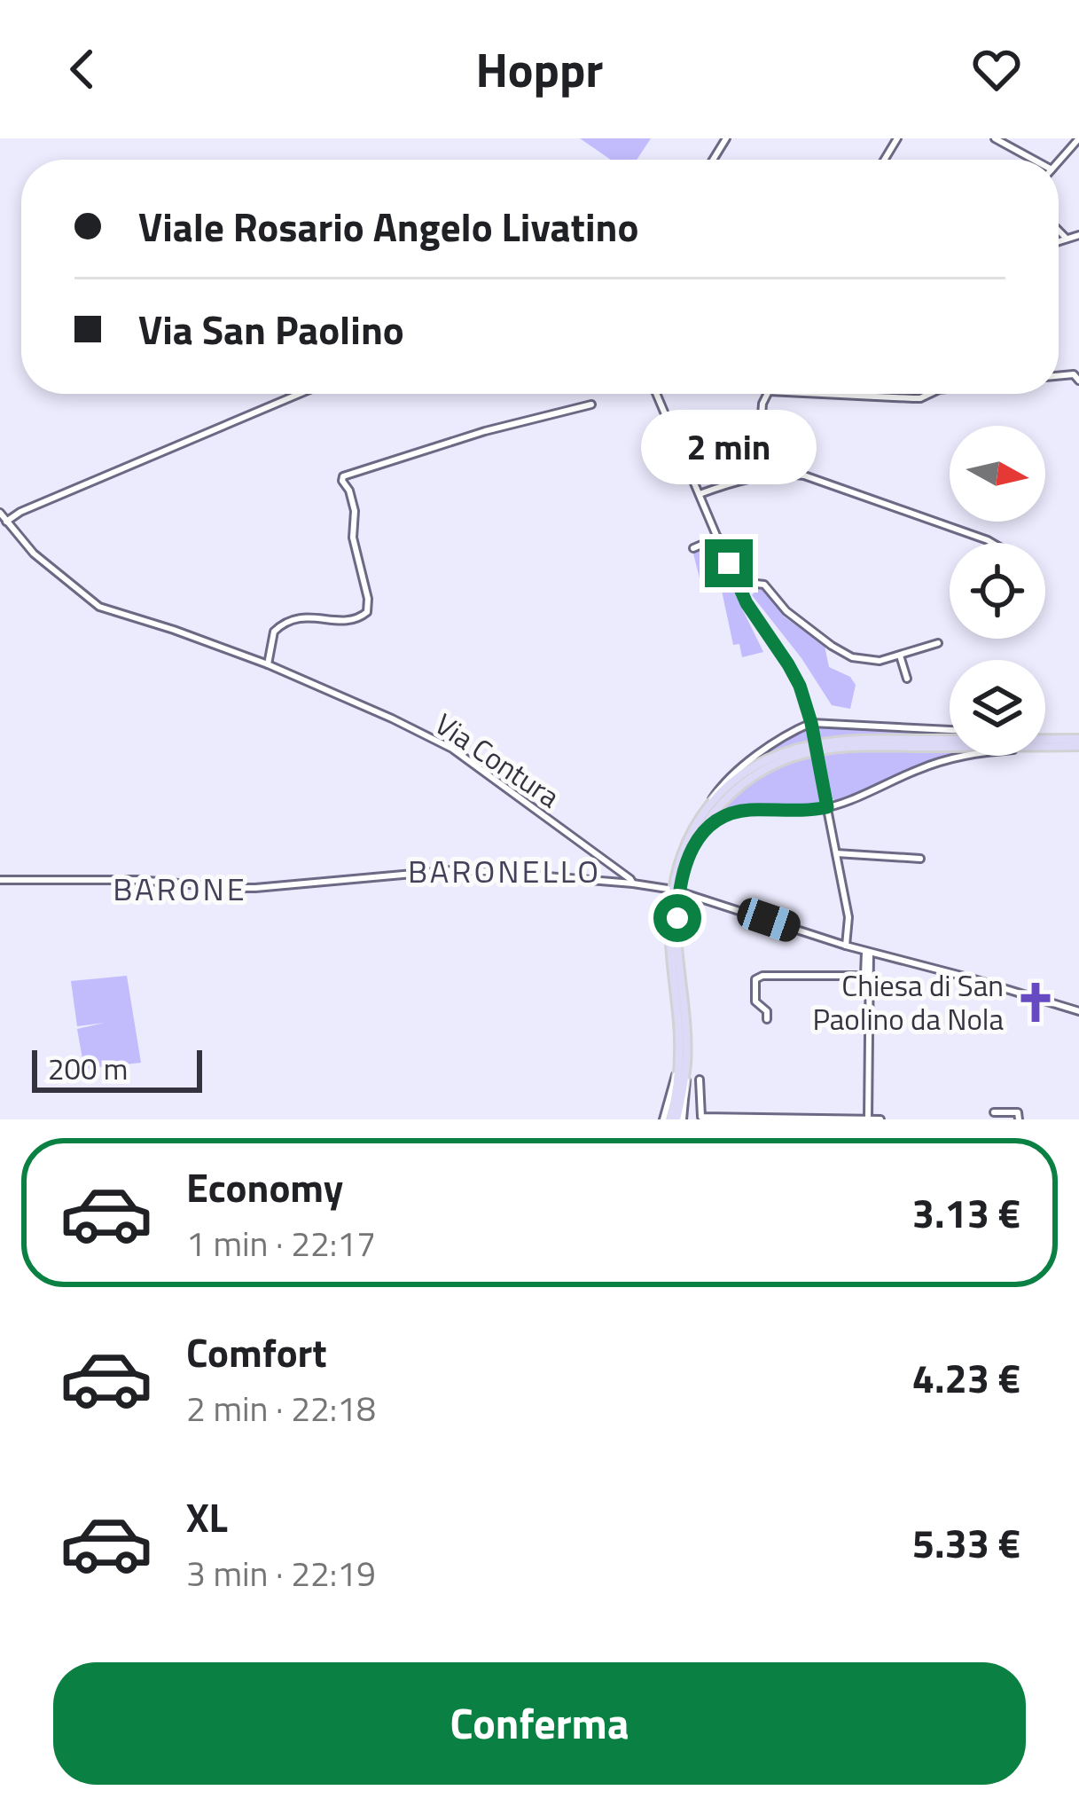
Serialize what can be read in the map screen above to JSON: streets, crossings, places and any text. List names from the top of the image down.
{
  "streets": {
    "street": ["Via Contura"]
  },
  "districts": ["BARONELLO", "BARONE"],
  "places": {
    "church": ["Chiesa di San Paolino da Nola"]
  },
  "scale_bar": "200 m",
  "north": "right",
  "page": {
    "header": "Hoppr",
    "banner": ["Viale Rosario Angelo Livatino", "Via San Paolino"],
    "bubble": "2 min",
    "scale": "200 m",
    "list": [
      {
        "name": "Economy",
        "note": "1 min · 22:17",
        "value": "3.13 €"
      },
      {
        "name": "Comfort",
        "note": "2 min · 22:18",
        "value": "4.23 €"
      },
      {
        "name": "XL",
        "note": "3 min · 22:19",
        "value": "5.33 €"
      }
    ],
    "buttons": "Conferma"
  }
}
